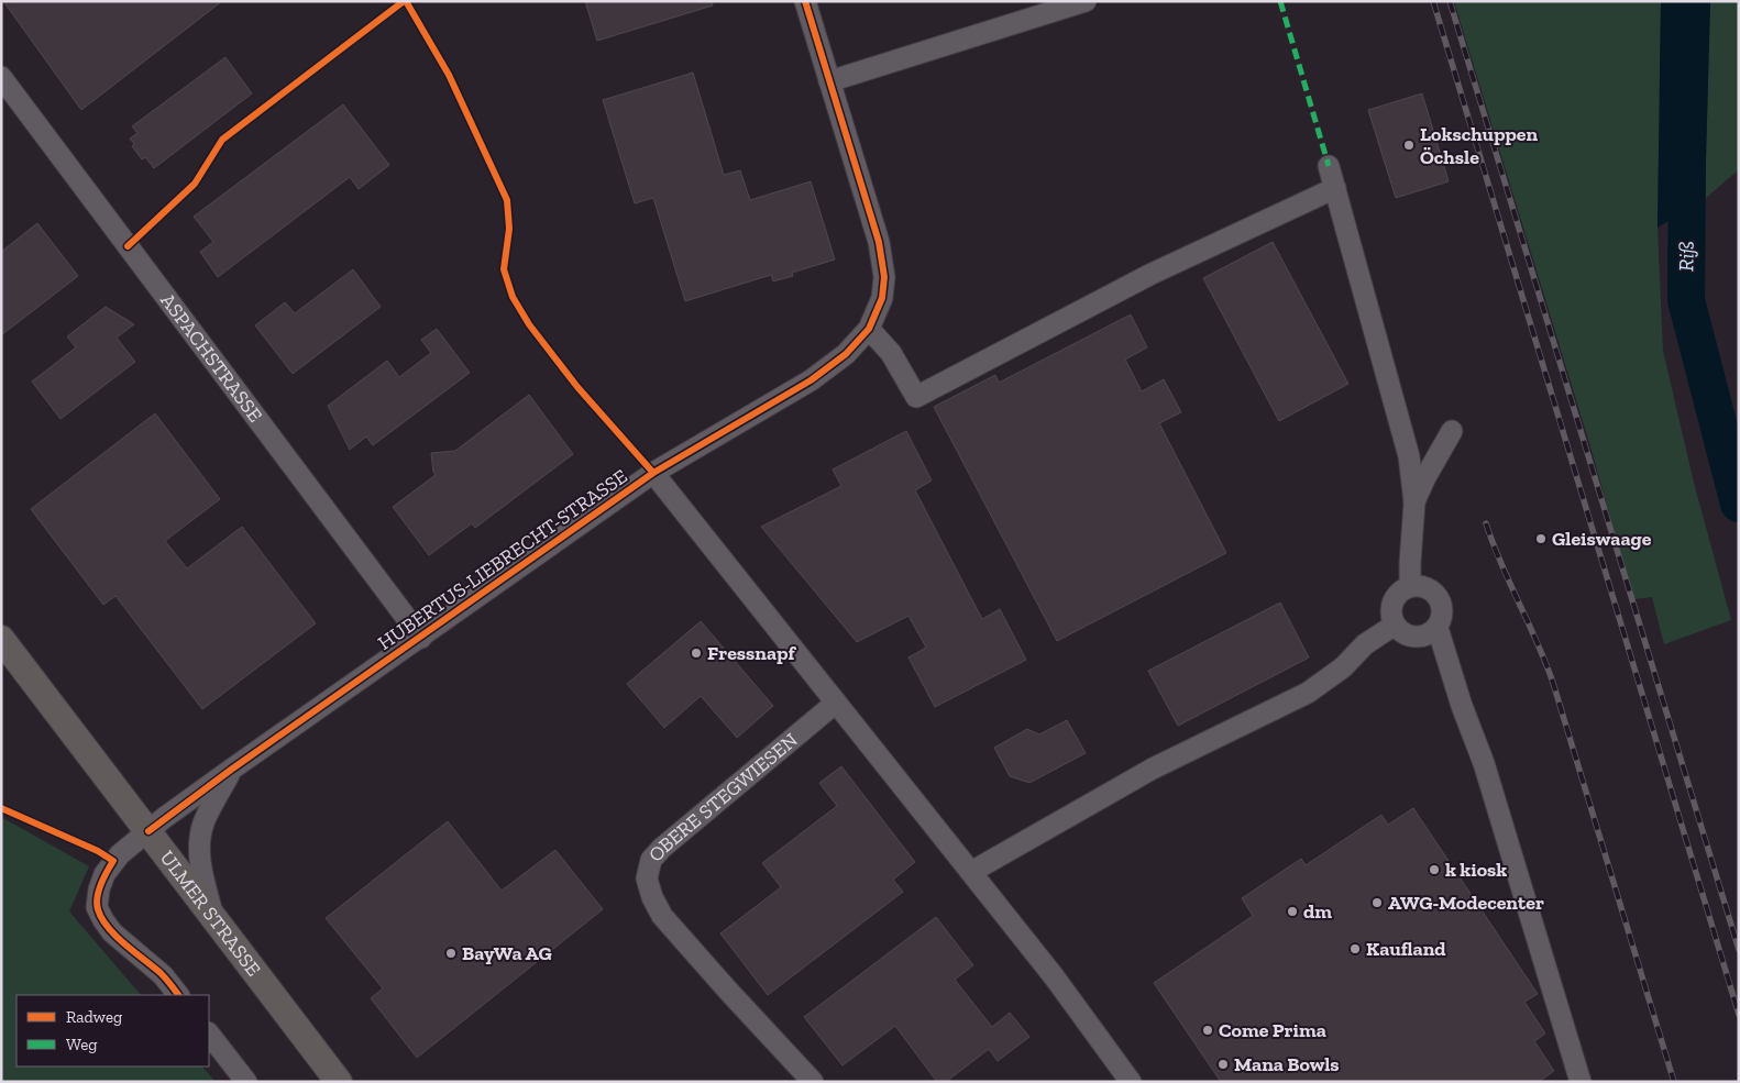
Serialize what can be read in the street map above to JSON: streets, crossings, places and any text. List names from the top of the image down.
{
  "streets": {
    "main road": ["ULMER STRASSE"],
    "street": ["ASPACHSTRASSE", "HUBERTUS-LIEBRECHT-STRASSE", "OBERE STEGWIESEN"]
  },
  "crossings": [
    ["ASPACHSTRASSE", "HUBERTUS-LIEBRECHT-STRASSE"],
    ["HUBERTUS-LIEBRECHT-STRASSE", "ULMER STRASSE"]
  ],
  "water": ["Riß"],
  "places": [
    "Lokschuppen Öchsle",
    "Gleiswaage",
    "Fressnapf",
    "k kiosk",
    "AWG-Modecenter",
    "dm",
    "Kaufland",
    "BayWa AG",
    "Come Prima",
    "Mana Bowls"
  ],
  "legend": ["Radweg", "Weg"]
}
